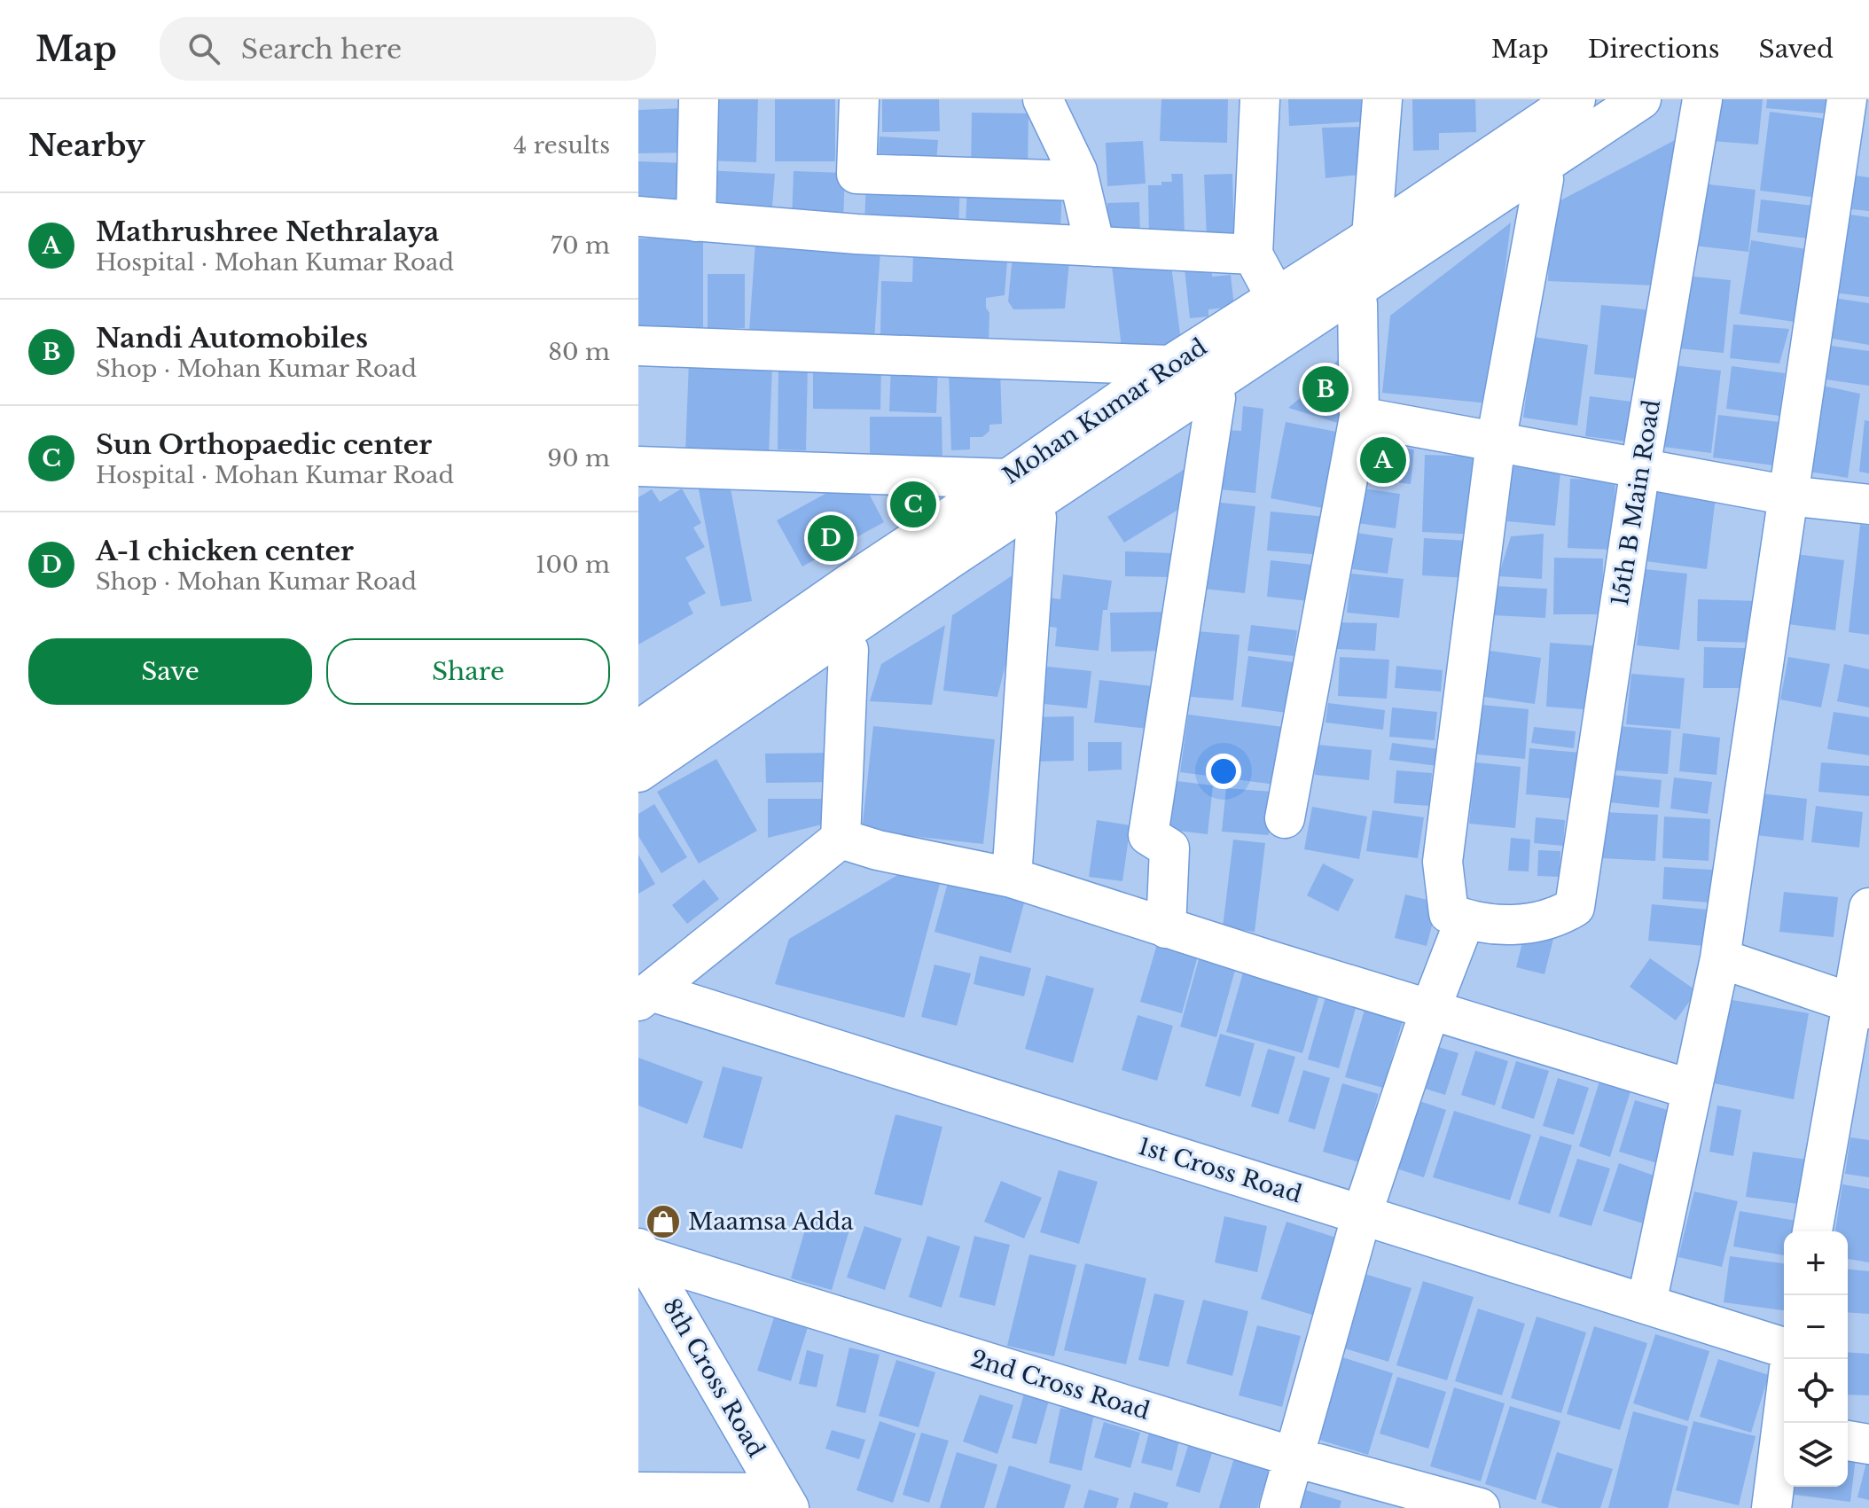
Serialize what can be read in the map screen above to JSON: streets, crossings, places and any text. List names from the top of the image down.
{
  "streets": {
    "street": [
      "Mohan Kumar Road",
      "15th B Main Road",
      "1st Cross Road",
      "8th Cross Road",
      "2nd Cross Road"
    ]
  },
  "crossings": [
    ["8th Cross Road", "2nd Cross Road"]
  ],
  "places": {
    "shop": ["Maamsa Adda"]
  },
  "page": {
    "header": "Map",
    "search": "Search here",
    "nav": ["Map", "Directions", "Saved"],
    "heading": ["Nearby", "4 results"],
    "list": [
      {
        "mark": "A",
        "name": "Mathrushree Nethralaya",
        "note": "Hospital · Mohan Kumar Road",
        "value": "70 m"
      },
      {
        "mark": "B",
        "name": "Nandi Automobiles",
        "note": "Shop · Mohan Kumar Road",
        "value": "80 m"
      },
      {
        "mark": "C",
        "name": "Sun Orthopaedic center",
        "note": "Hospital · Mohan Kumar Road",
        "value": "90 m"
      },
      {
        "mark": "D",
        "name": "A-1 chicken center",
        "note": "Shop · Mohan Kumar Road",
        "value": "100 m"
      }
    ],
    "pins": [
      "B",
      "A",
      "C",
      "D"
    ],
    "buttons": ["Save", "Share"],
    "map_buttons": ["+", "−"]
  }
}
